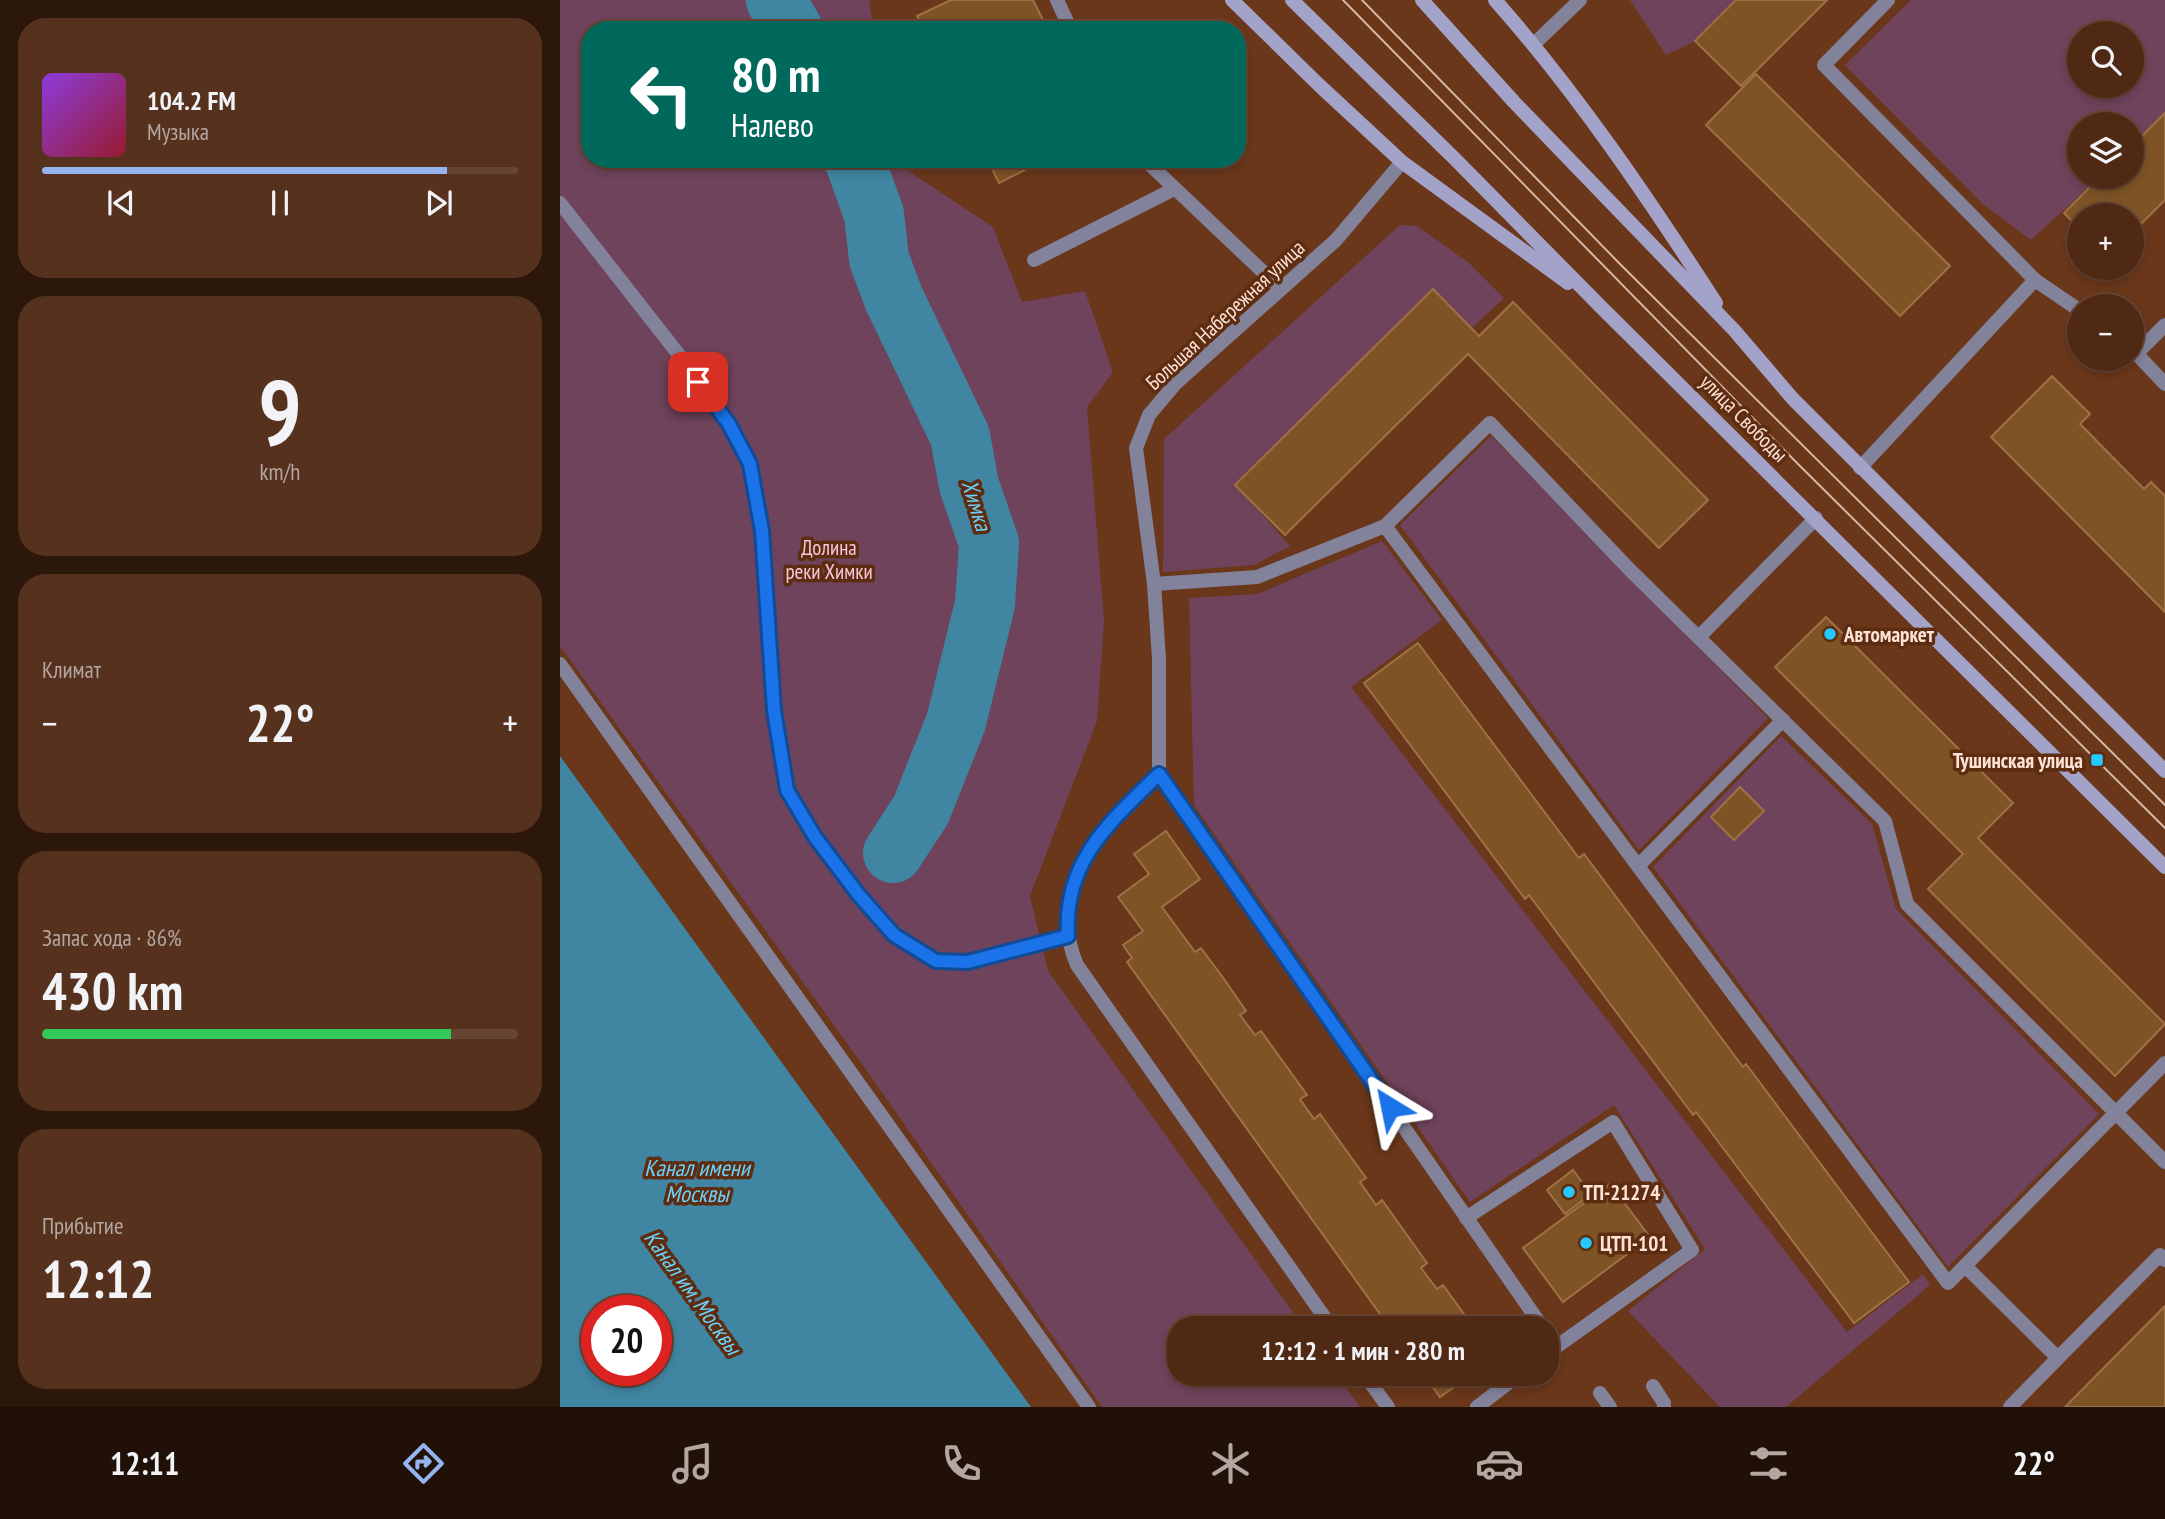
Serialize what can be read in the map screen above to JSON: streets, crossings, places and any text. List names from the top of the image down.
{
  "streets": {
    "main road": ["улица Свободы"],
    "street": ["Большая Набережная улица"]
  },
  "water": ["Химка", "Канал имени Москвы", "Канал им. Москвы"],
  "parks": ["Долина реки Химки"],
  "places": {
    "other": ["Автомаркет", "ТП-21274", "ЦТП-101"],
    "transit": ["Тушинская улица"]
  },
  "page": {
    "map_buttons": ["+", "−"],
    "turn": ["80 m", "Налево"],
    "song": ["104.2 FM", "Музыка"],
    "tile": [
      ["9", "km/h"],
      "Климат",
      ["Запас хода · 86%", "430 km"],
      ["Прибытие", "12:12"]
    ],
    "heat": ["−", "22°", "+"],
    "limit": "20",
    "trip": "12:12 · 1 мин · 280 m",
    "tabs": ["12:11", "22°"]
  }
}
